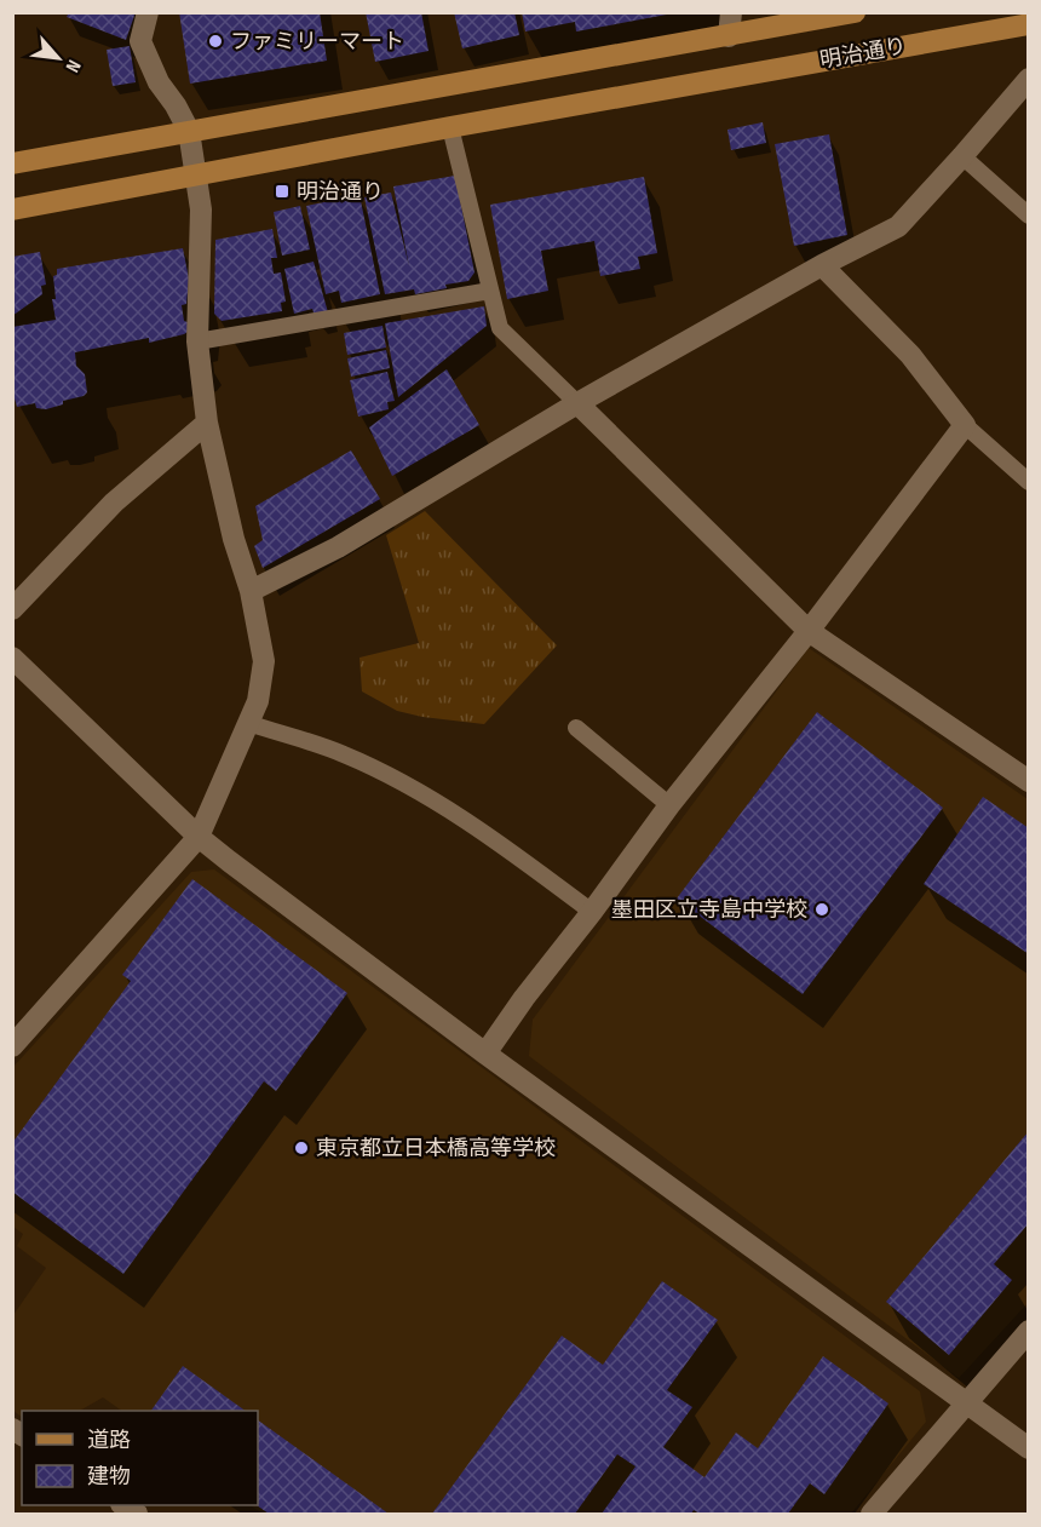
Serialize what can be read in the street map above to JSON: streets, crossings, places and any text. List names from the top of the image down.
{
  "streets": {
    "main road": ["明治通り"]
  },
  "places": {
    "other": ["ファミリーマート", "墨田区立寺島中学校", "東京都立日本橋高等学校"],
    "transit": ["明治通り"]
  },
  "legend": ["道路", "建物"],
  "north": "bottom right"
}
